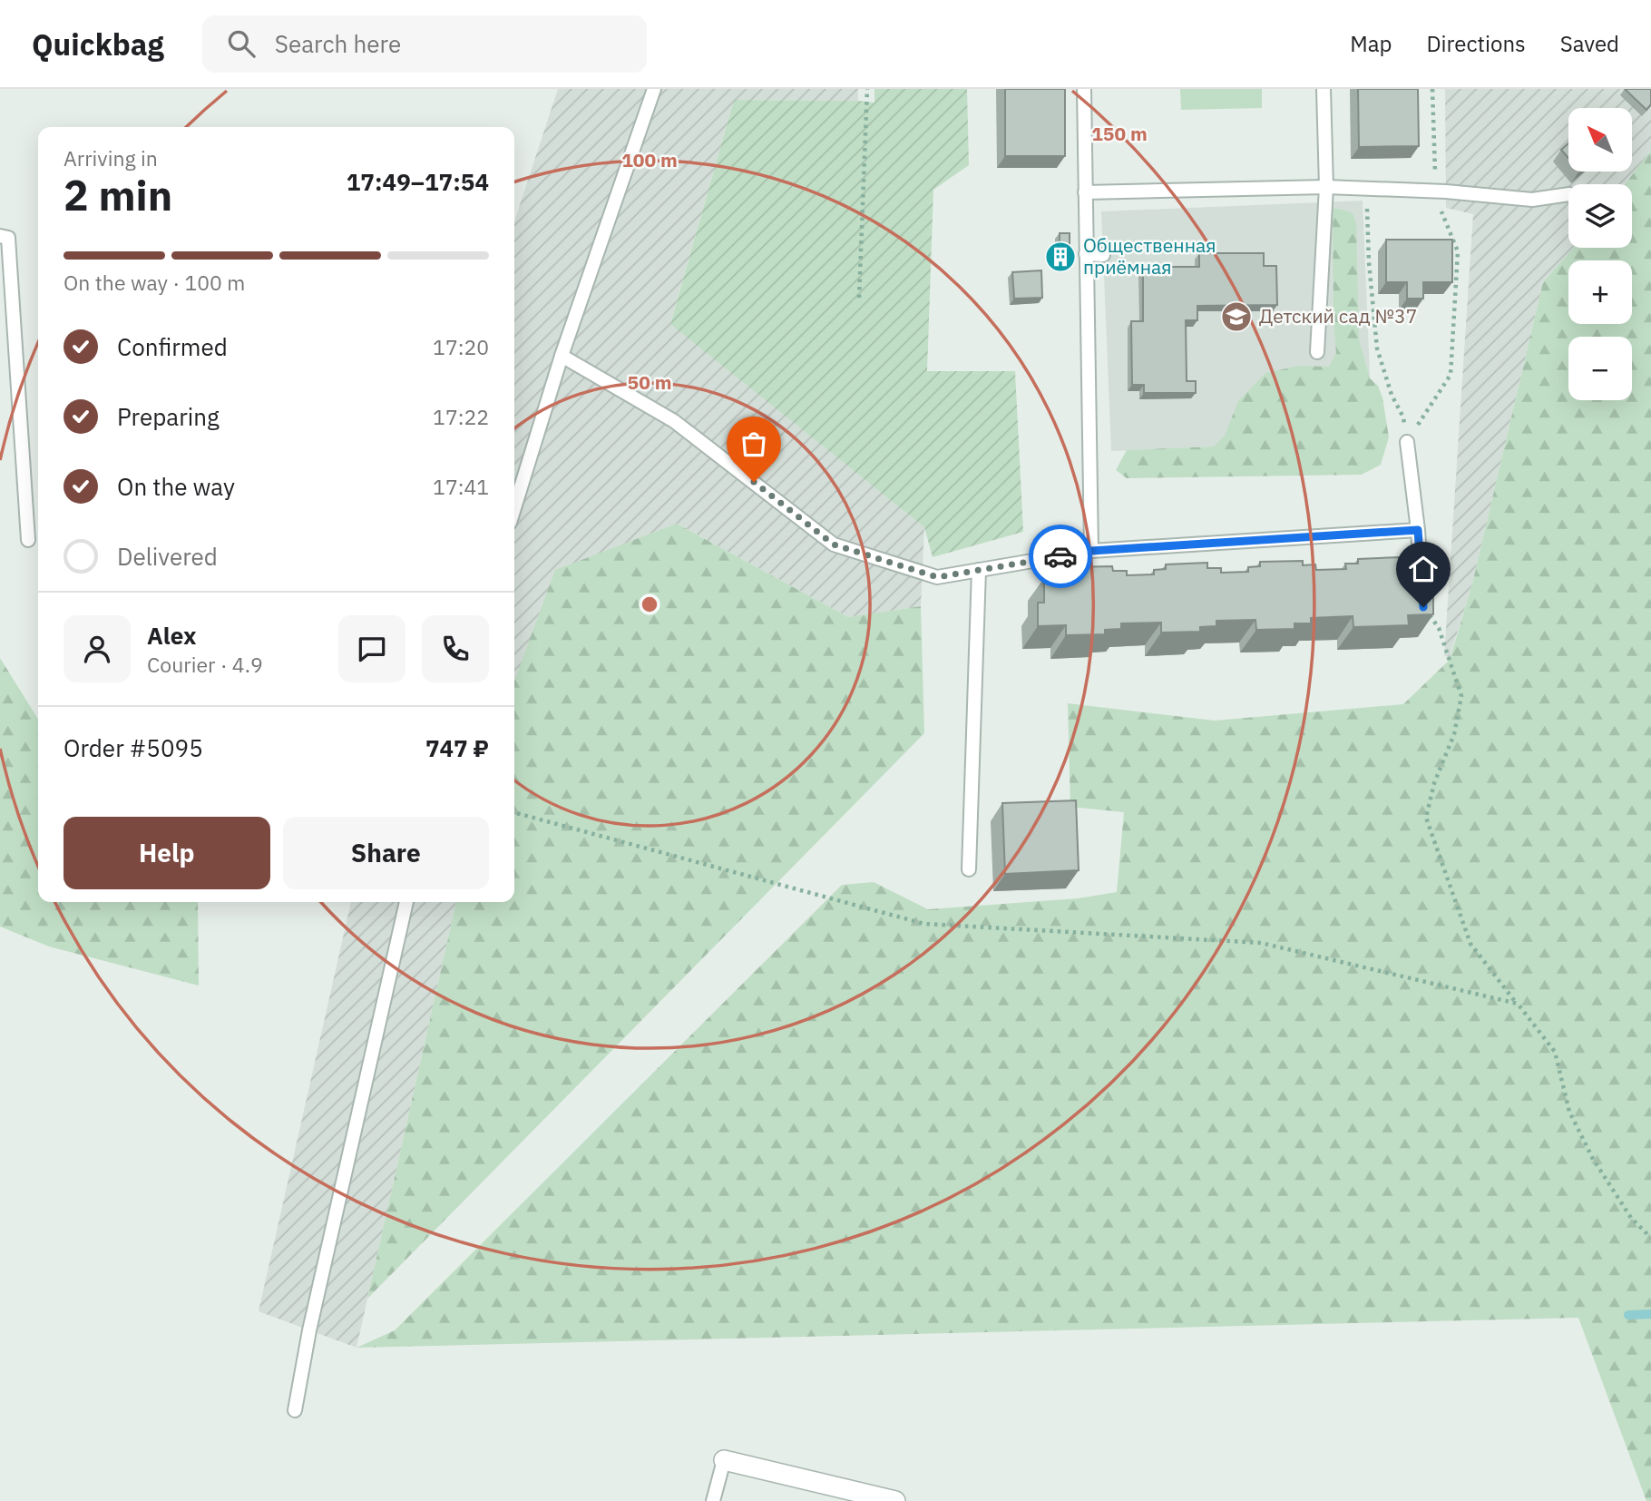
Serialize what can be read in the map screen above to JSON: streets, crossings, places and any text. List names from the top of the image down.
{
  "places": {
    "building": ["Общественная приёмная"],
    "school or university": ["Детский сад №37"]
  },
  "north": "top left",
  "page": {
    "header": "Quickbag",
    "search": "Search here",
    "nav": ["Map", "Directions", "Saved"],
    "map_buttons": ["+", "−"],
    "heading": ["2 min", "Arriving in", "17:49–17:54"],
    "panel": [
      "Alex",
      "Courier · 4.9",
      "Order #5095",
      "747 ₽"
    ],
    "bar": "On the way · 100 m",
    "list": [
      ["Confirmed", "17:20"],
      ["Preparing", "17:22"],
      ["On the way", "17:41"],
      "Delivered"
    ],
    "buttons": ["Help", "Share"]
  },
  "rings": ["150 m", "100 m", "50 m"]
}
